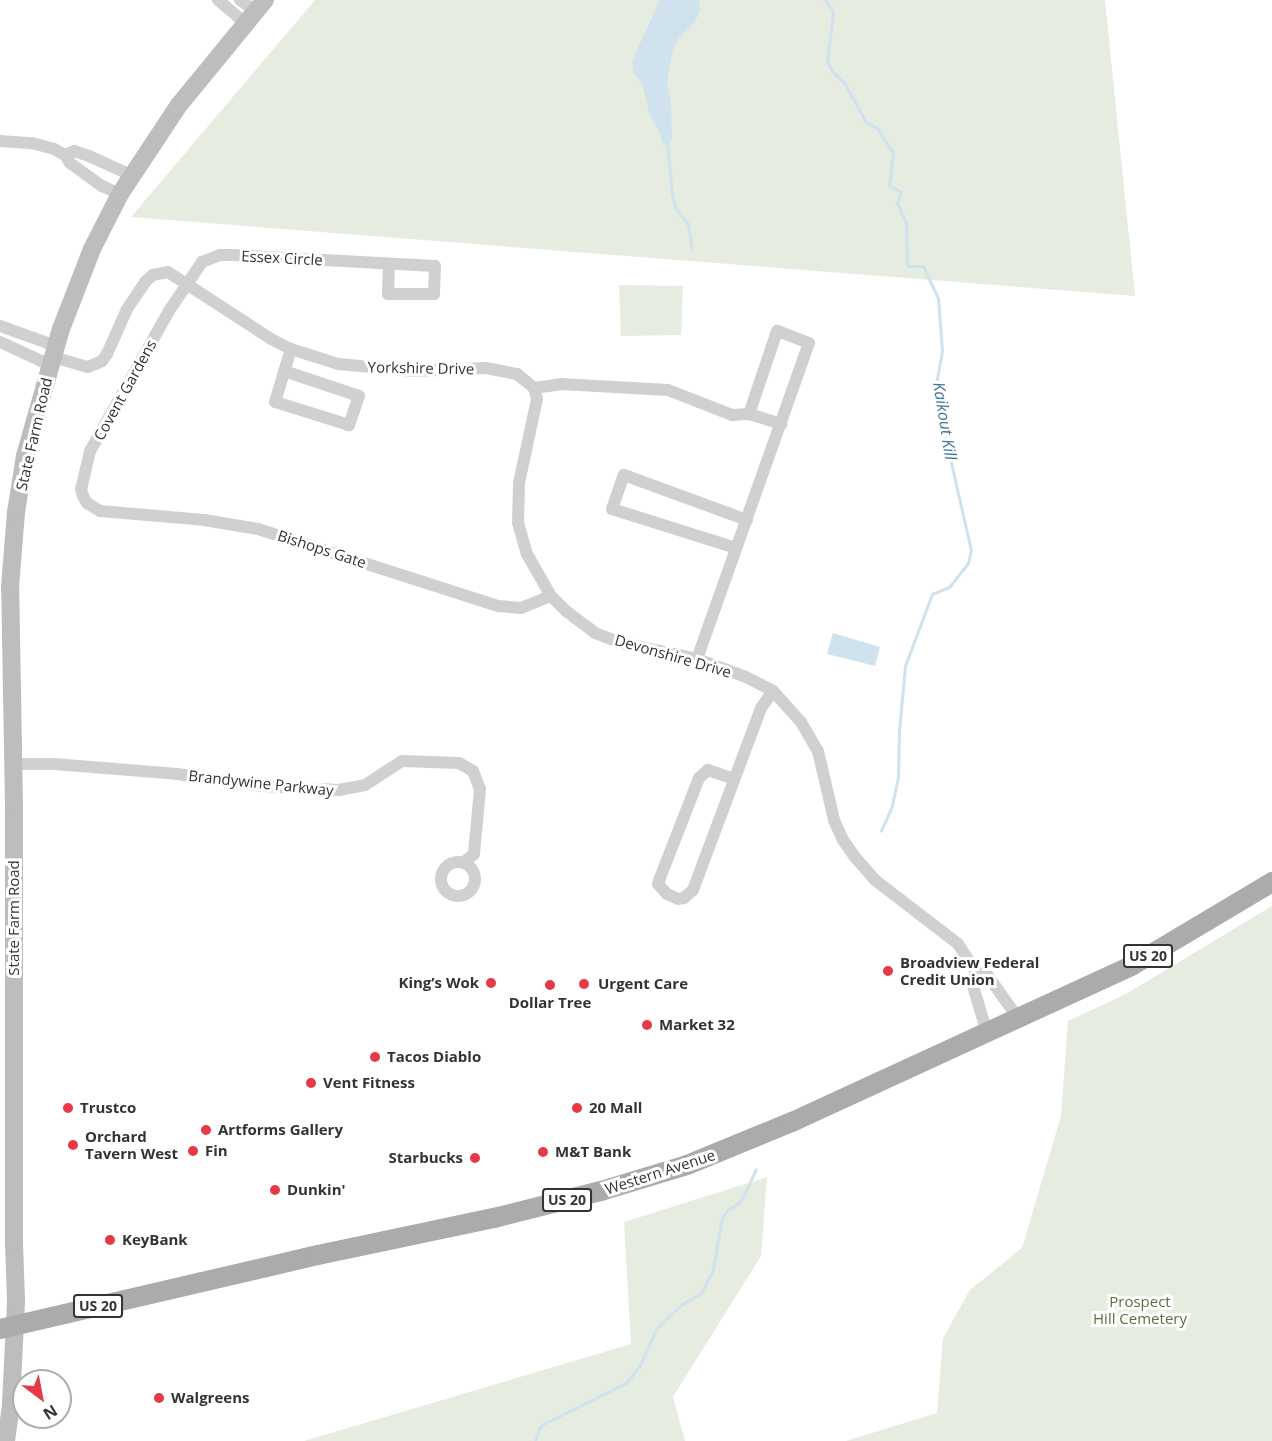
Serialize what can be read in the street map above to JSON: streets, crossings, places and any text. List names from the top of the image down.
{
  "streets": {
    "main road": ["State Farm Road", "US 20", "Western Avenue"],
    "street": [
      "Essex Circle",
      "Yorkshire Drive",
      "Covent Gardens",
      "Bishops Gate",
      "Devonshire Drive",
      "Brandywine Parkway"
    ]
  },
  "crossings": [
    ["Essex Circle", "Yorkshire Drive"],
    ["Essex Circle", "Covent Gardens"],
    ["Yorkshire Drive", "Covent Gardens"],
    ["Yorkshire Drive", "State Farm Road"],
    ["Yorkshire Drive", "Devonshire Drive"],
    ["Covent Gardens", "Bishops Gate"],
    ["State Farm Road", "Brandywine Parkway"],
    ["State Farm Road", "Western Avenue"],
    ["Bishops Gate", "Devonshire Drive"],
    ["Devonshire Drive", "Western Avenue"]
  ],
  "water": ["Kaikout Kill"],
  "parks": ["Prospect Hill Cemetery"],
  "places": [
    "Broadview Federal Credit Union",
    "King’s Wok",
    "Urgent Care",
    "Dollar Tree",
    "Market 32",
    "Tacos Diablo",
    "Vent Fitness",
    "Trustco",
    "20 Mall",
    "Artforms Gallery",
    "Orchard Tavern West",
    "Fin",
    "M&T Bank",
    "Starbucks",
    "Dunkin'",
    "KeyBank",
    "Walgreens"
  ],
  "north": "bottom right"
}
